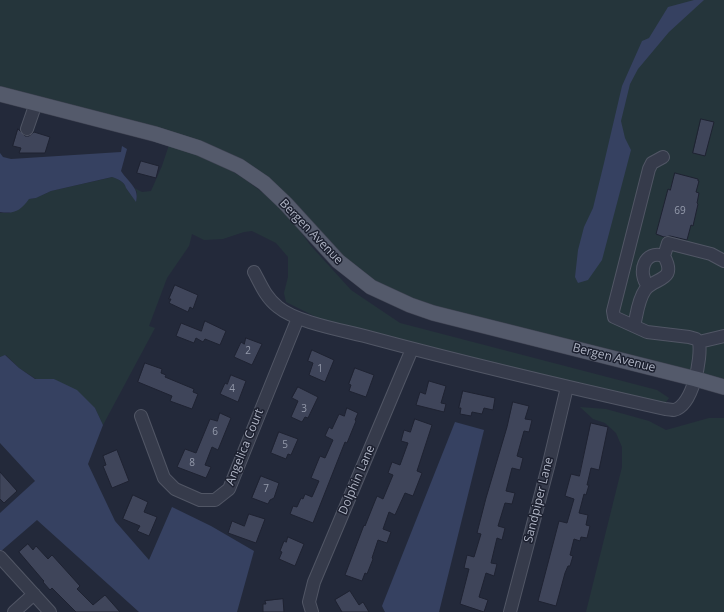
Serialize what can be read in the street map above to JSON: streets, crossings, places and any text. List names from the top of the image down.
{
  "streets": {
    "main road": ["Bergen Avenue"],
    "street": ["Angelica Court", "Dolphin Lane", "Sandpiper Lane"]
  },
  "house_numbers": [
    "69",
    "2",
    "1",
    "4",
    "3",
    "6",
    "5",
    "8",
    "7"
  ]
}
